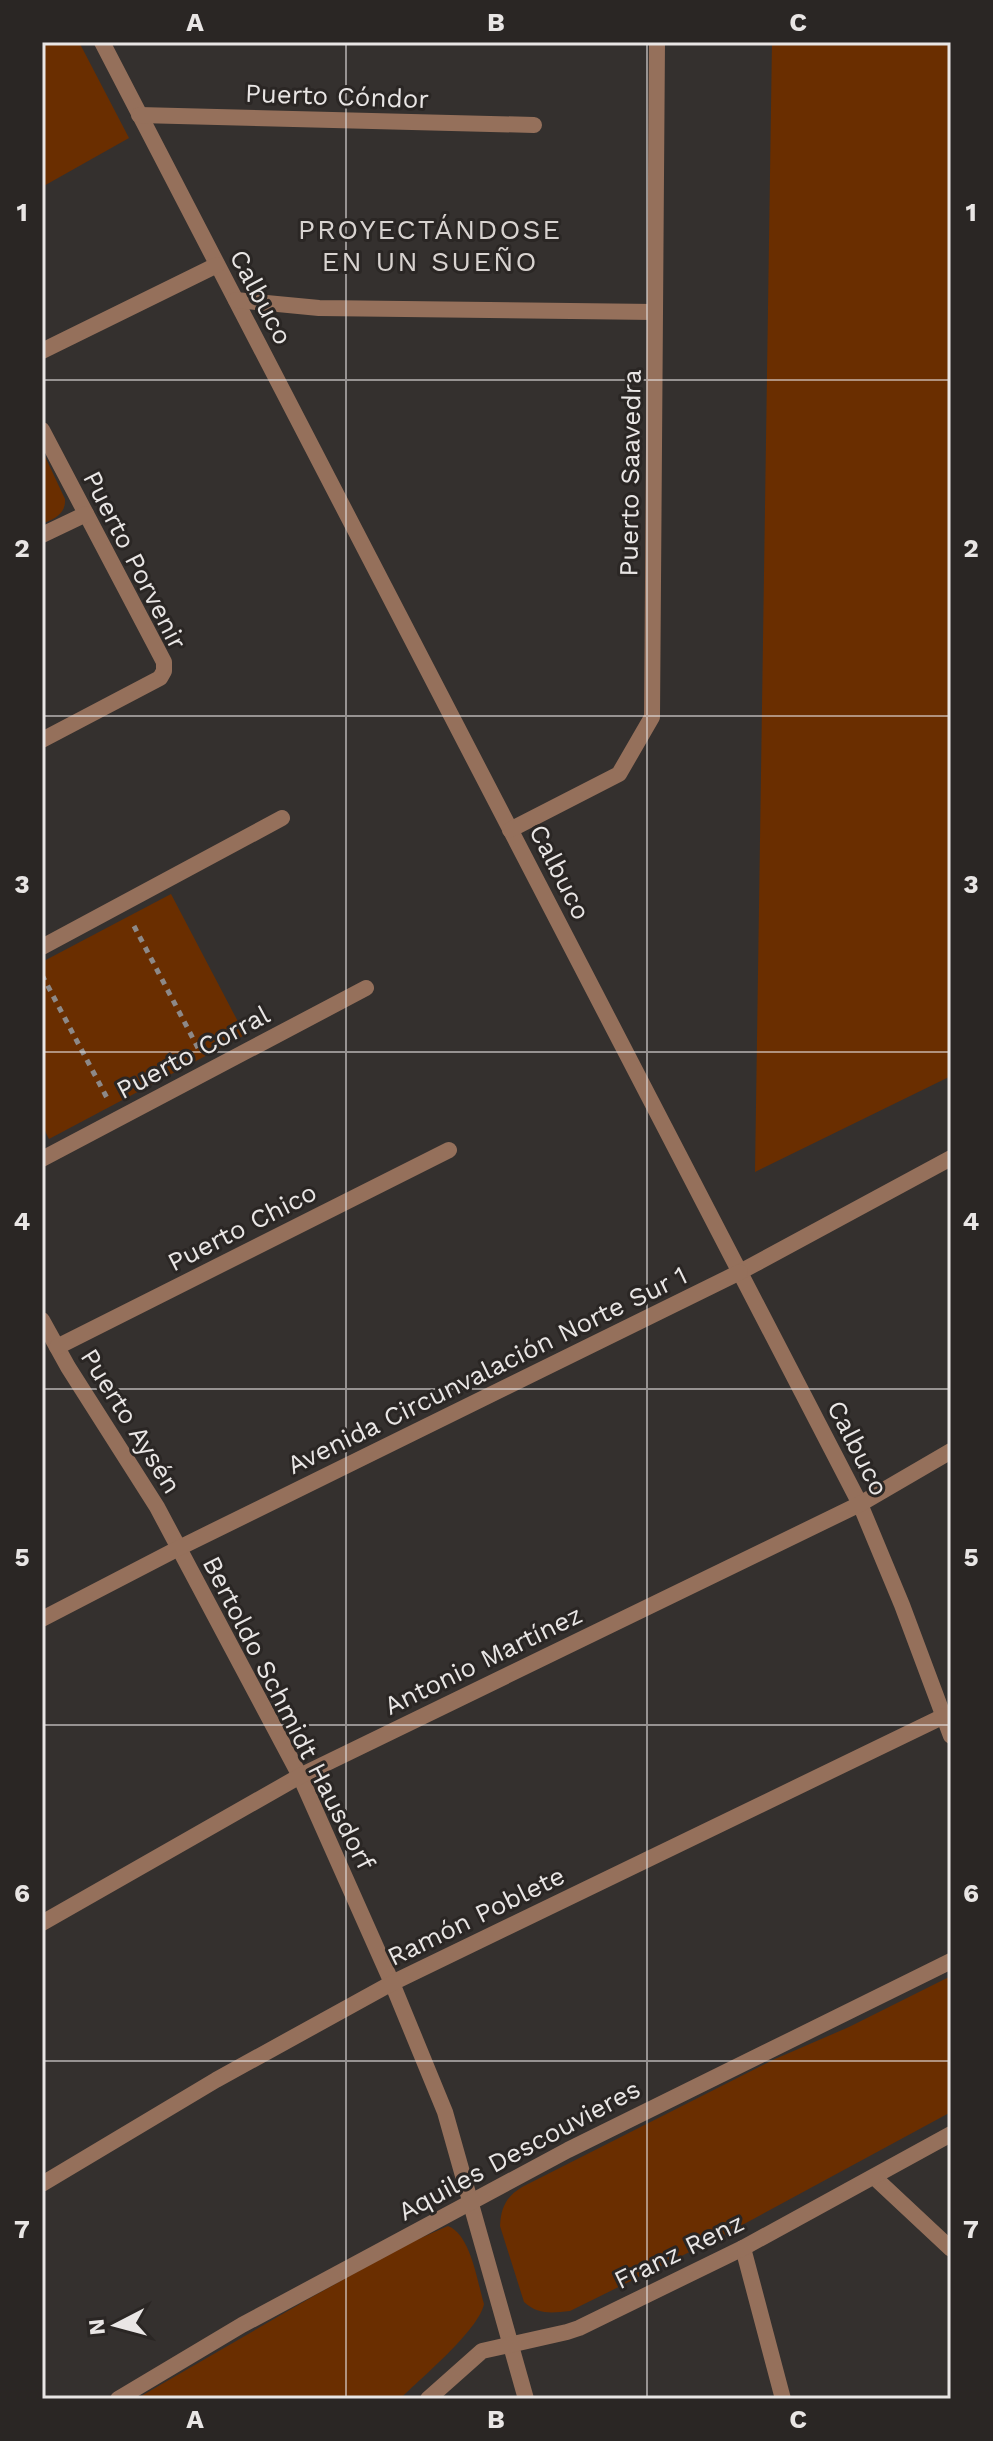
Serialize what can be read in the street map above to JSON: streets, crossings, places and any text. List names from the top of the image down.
{
  "streets": {
    "street": [
      "Puerto Cóndor",
      "Calbuco",
      "Puerto Saavedra",
      "Puerto Porvenir",
      "Puerto Corral",
      "Puerto Chico",
      "Avenida Circunvalación Norte Sur 1",
      "Puerto Aysén",
      "Antonio Martínez",
      "Bertoldo Schmidt Hausdorf",
      "Ramón Poblete",
      "Aquiles Descouvieres",
      "Franz Renz"
    ]
  },
  "crossings": [
    ["Puerto Cóndor", "Calbuco"],
    ["Calbuco", "Puerto Saavedra"],
    ["Calbuco", "Avenida Circunvalación Norte Sur 1"],
    ["Calbuco", "Antonio Martínez"],
    ["Calbuco", "Ramón Poblete"],
    ["Puerto Chico", "Puerto Aysén"],
    ["Avenida Circunvalación Norte Sur 1", "Puerto Aysén"],
    ["Avenida Circunvalación Norte Sur 1", "Bertoldo Schmidt Hausdorf"],
    ["Puerto Aysén", "Bertoldo Schmidt Hausdorf"],
    ["Antonio Martínez", "Bertoldo Schmidt Hausdorf"],
    ["Bertoldo Schmidt Hausdorf", "Ramón Poblete"],
    ["Bertoldo Schmidt Hausdorf", "Aquiles Descouvieres"],
    ["Bertoldo Schmidt Hausdorf", "Franz Renz"]
  ],
  "districts": ["PROYECTÁNDOSE EN UN SUEÑO"],
  "north": "left",
  "grid": {
    "columns": ["A", "B", "C"],
    "rows": [
      "1",
      "2",
      "3",
      "4",
      "5",
      "6",
      "7"
    ]
  }
}
